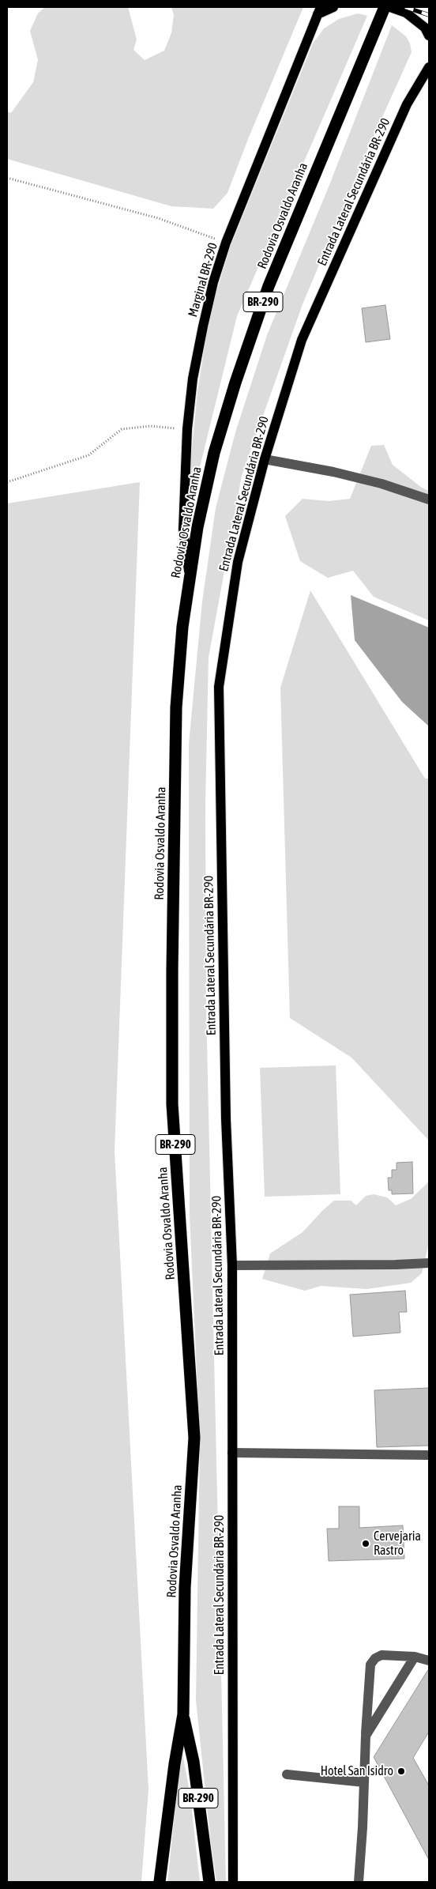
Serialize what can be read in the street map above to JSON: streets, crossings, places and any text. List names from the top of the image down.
{
  "streets": {
    "highway": ["Rodovia Osvaldo Aranha", "BR-290"],
    "main road": ["Entrada Lateral Secundária BR-290", "Marginal BR-290"]
  },
  "crossings": [
    ["Rodovia Osvaldo Aranha", "Marginal BR-290"]
  ],
  "places": ["Cervejaria Rastro", "Hotel San Isidro"]
}
